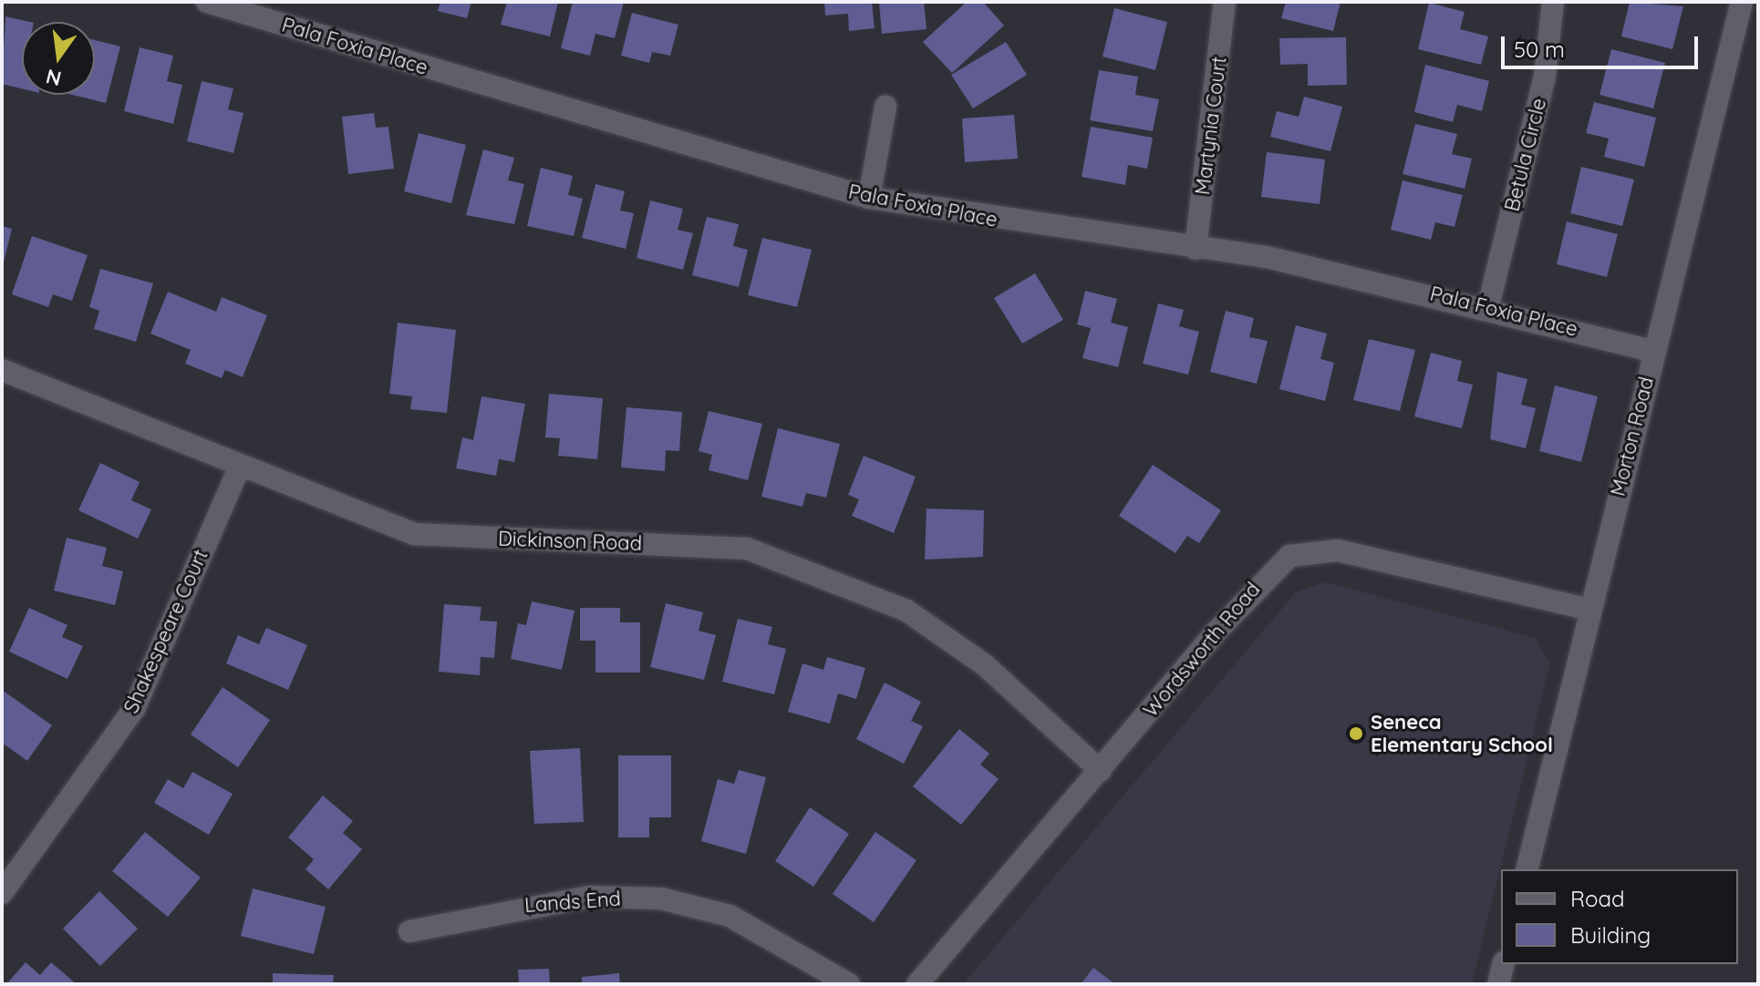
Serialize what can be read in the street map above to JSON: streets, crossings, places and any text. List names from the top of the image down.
{
  "streets": {
    "street": [
      "Pala Foxia Place",
      "Martynia Court",
      "Betula Circle",
      "Morton Road",
      "Dickinson Road",
      "Shakespeare Court",
      "Wordsworth Road",
      "Lands End"
    ]
  },
  "crossings": [
    ["Pala Foxia Place", "Martynia Court"],
    ["Pala Foxia Place", "Betula Circle"],
    ["Pala Foxia Place", "Morton Road"],
    ["Morton Road", "Wordsworth Road"],
    ["Dickinson Road", "Shakespeare Court"],
    ["Dickinson Road", "Wordsworth Road"]
  ],
  "places": ["Seneca Elementary School"],
  "legend": ["Road", "Building"],
  "scale_bar": "50 m",
  "north": "bottom"
}
